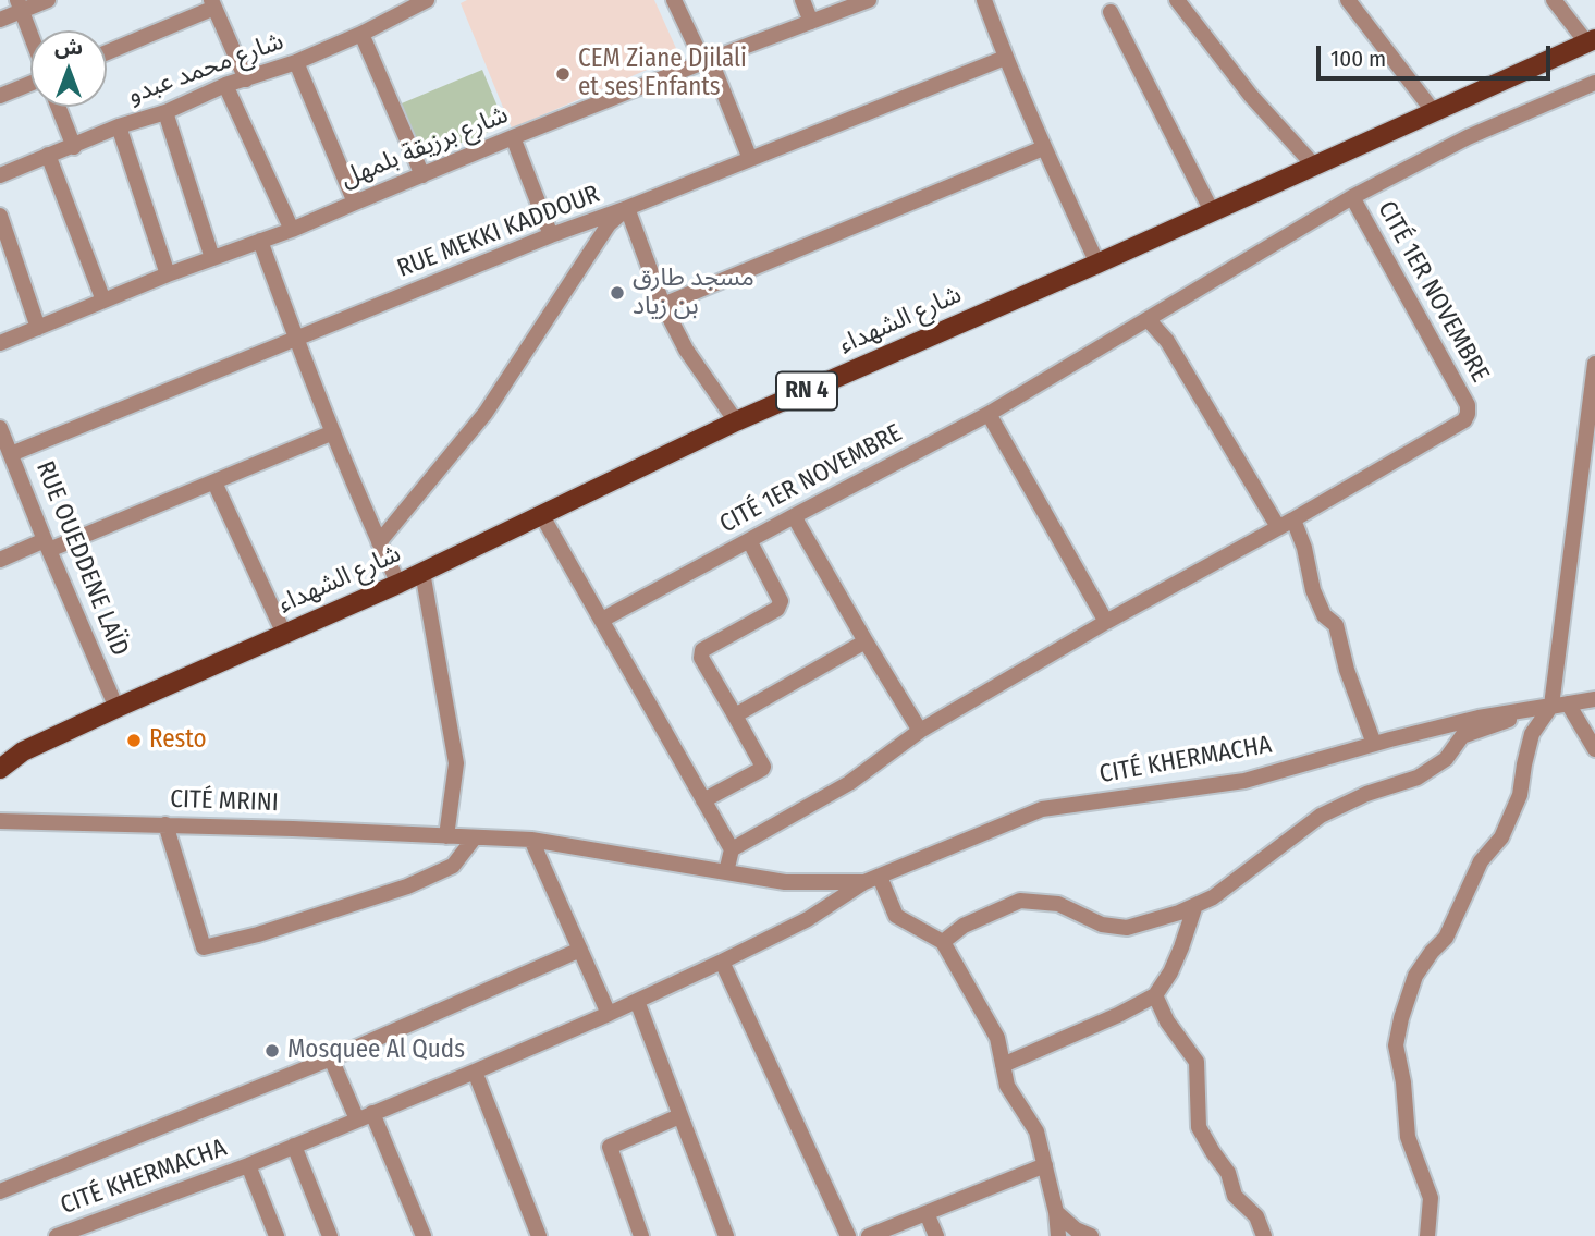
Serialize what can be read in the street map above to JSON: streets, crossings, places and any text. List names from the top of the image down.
{
  "streets": {
    "main road": ["شارع الشهداء", "RN 4"],
    "street": [
      "شارع محمد عبدو",
      "شارع برزيقة بلمهل",
      "RUE MEKKI KADDOUR",
      "CITÉ 1ER NOVEMBRE",
      "RUE OUEDDENE LAÏD",
      "CITÉ KHERMACHA",
      "CITÉ MRINI"
    ]
  },
  "crossings": [
    ["RUE MEKKI KADDOUR", "RUE OUEDDENE LAÏD"],
    ["شارع الشهداء", "RN 4"],
    ["شارع الشهداء", "RUE OUEDDENE LAÏD"],
    ["CITÉ KHERMACHA", "CITÉ MRINI"]
  ],
  "places": [
    "CEM Ziane Djilali et ses Enfants",
    "مسجد طارق بن زياد",
    "Resto",
    "Mosquee Al Quds"
  ],
  "scale_bar": "100 m",
  "north": "top"
}
